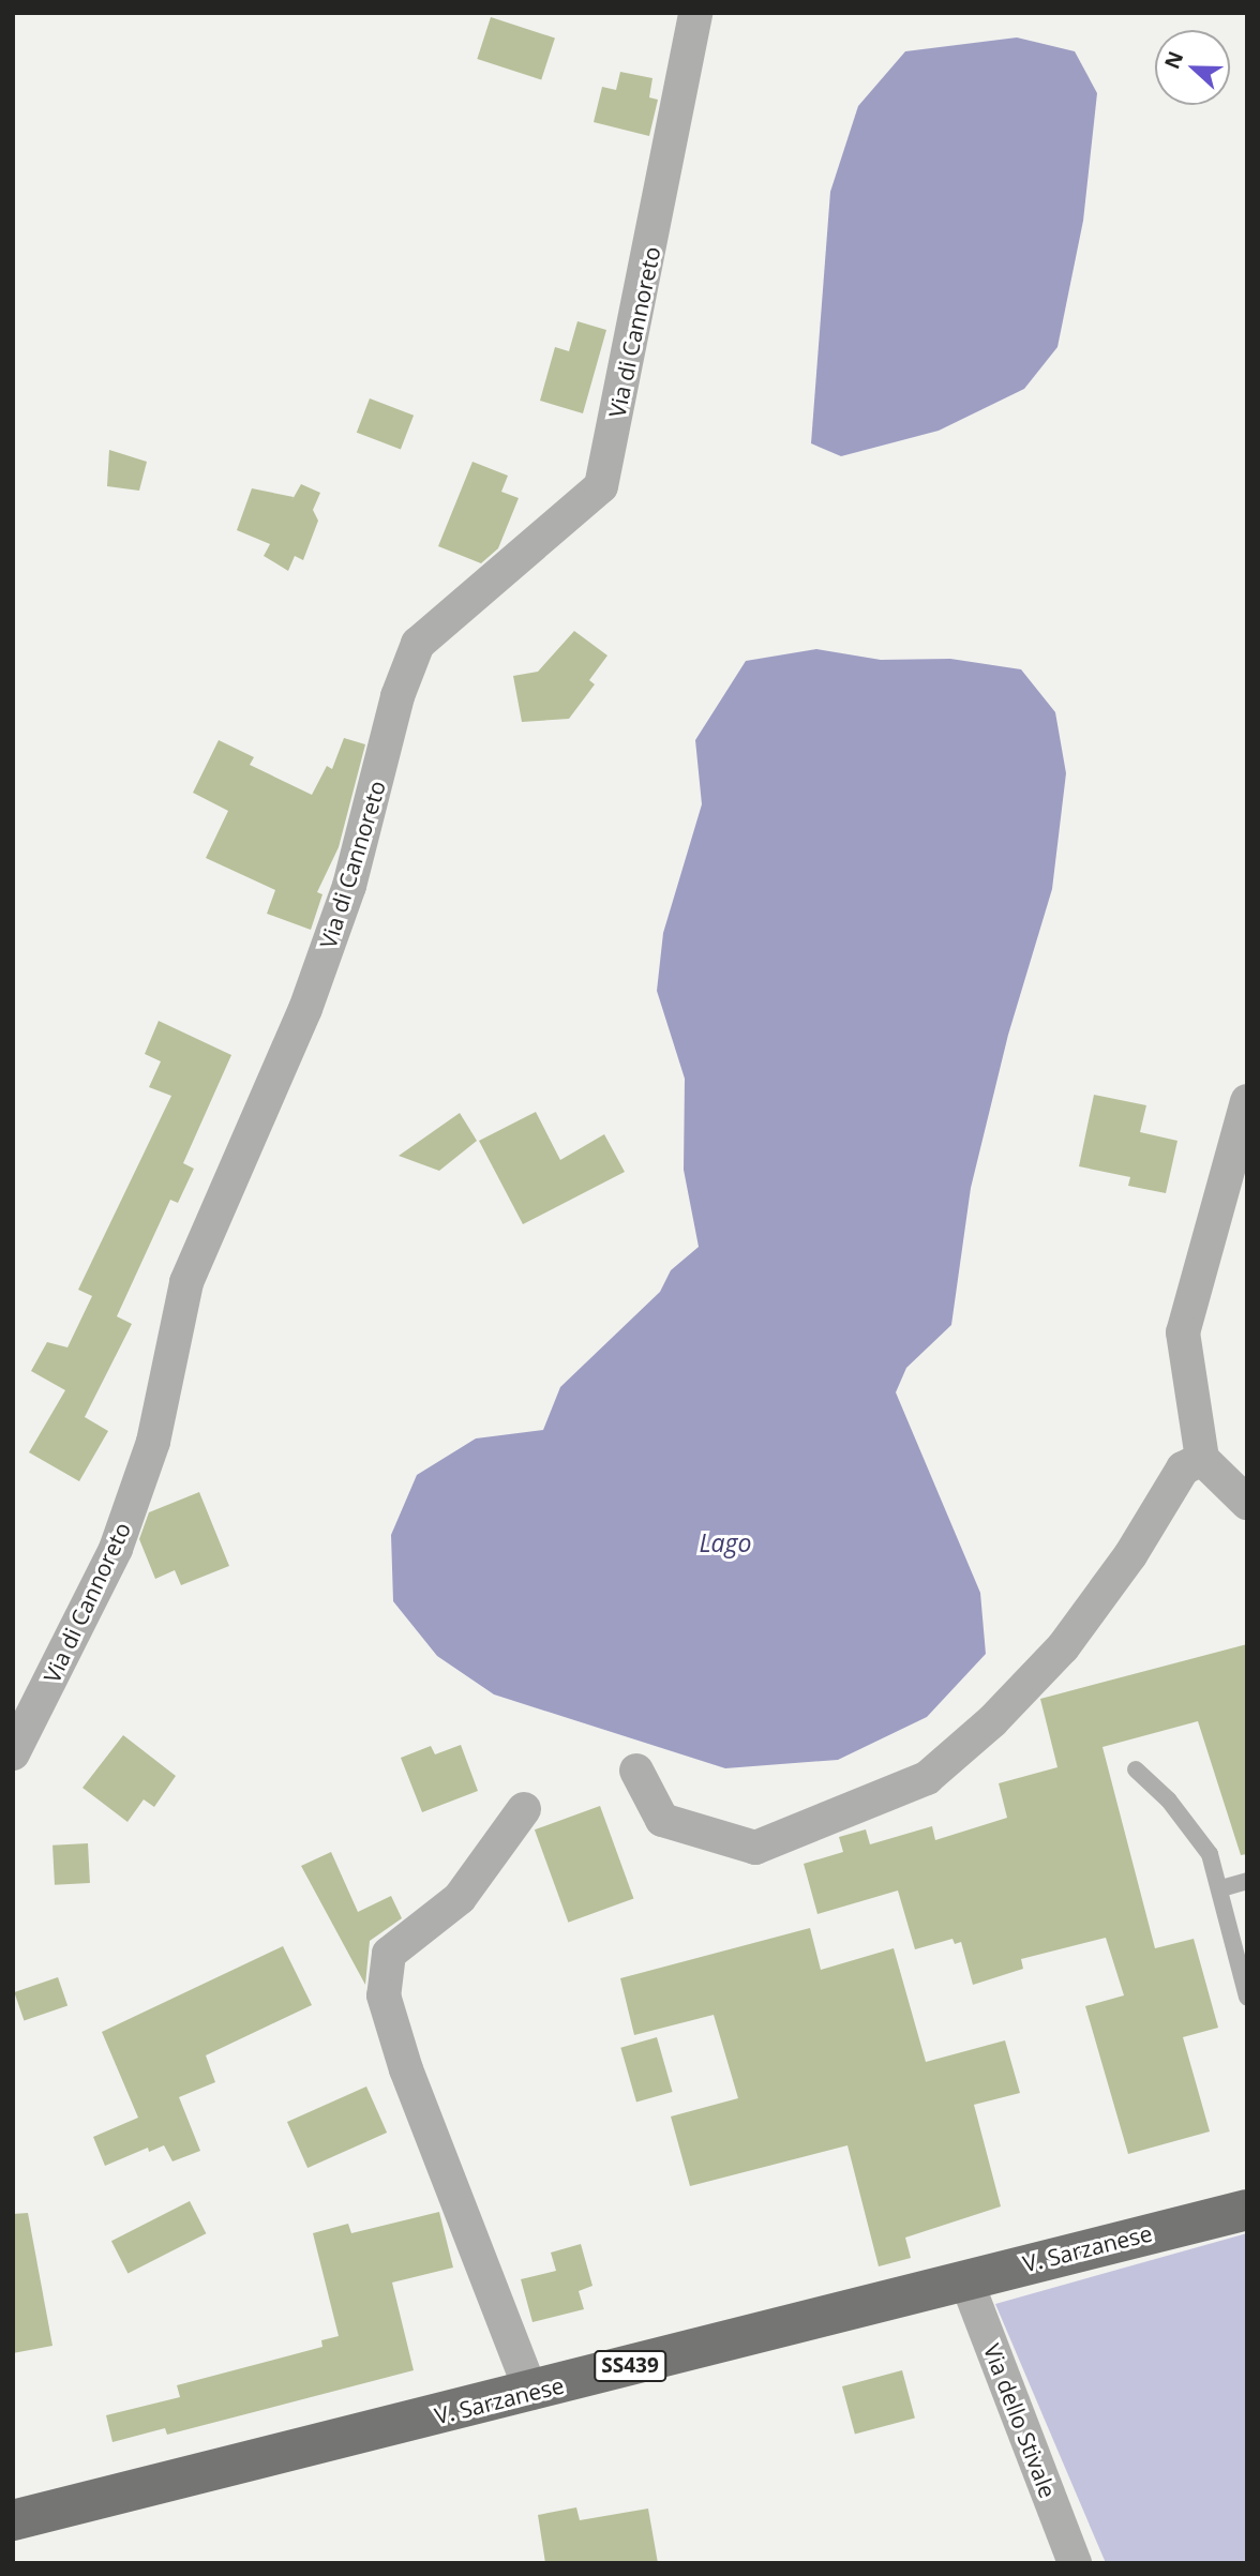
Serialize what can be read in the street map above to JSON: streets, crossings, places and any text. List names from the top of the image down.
{
  "streets": {
    "main road": ["V. Sarzanese", "SS439"],
    "street": ["Via di Cannoreto", "Via dello Stivale"]
  },
  "crossings": [
    ["V. Sarzanese", "Via dello Stivale"]
  ],
  "water": ["Lago"],
  "north": "left"
}
